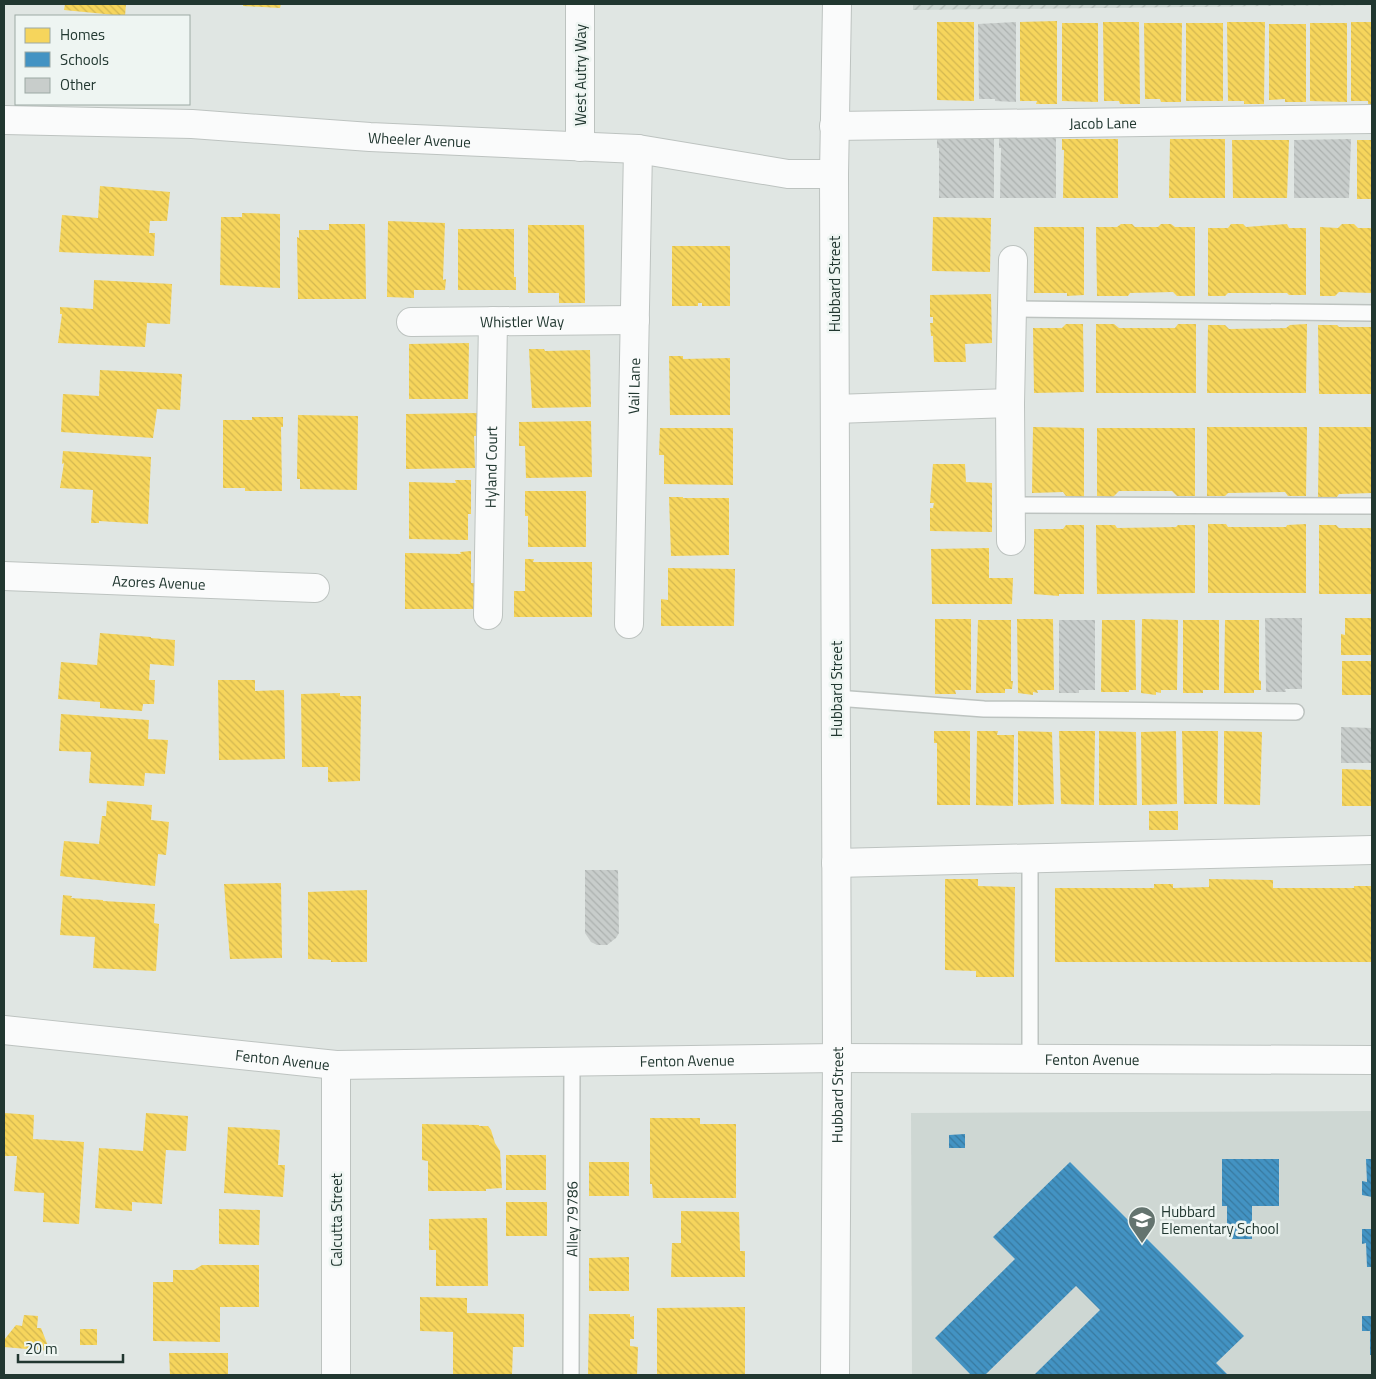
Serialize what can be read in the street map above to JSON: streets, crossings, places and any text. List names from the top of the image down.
{
  "streets": {
    "street": [
      "West Autry Way",
      "Jacob Lane",
      "Wheeler Avenue",
      "Hubbard Street",
      "Whistler Way",
      "Vail Lane",
      "Hyland Court",
      "Azores Avenue",
      "Fenton Avenue",
      "Calcutta Street"
    ],
    "lane": ["Alley 79786"]
  },
  "crossings": [
    ["West Autry Way", "Wheeler Avenue"],
    ["Jacob Lane", "Hubbard Street"],
    ["Wheeler Avenue", "Hubbard Street"],
    ["Wheeler Avenue", "Vail Lane"],
    ["Hubbard Street", "Fenton Avenue"],
    ["Whistler Way", "Vail Lane"],
    ["Whistler Way", "Hyland Court"],
    ["Fenton Avenue", "Alley 79786"],
    ["Fenton Avenue", "Calcutta Street"]
  ],
  "places": {
    "school or university": ["Hubbard Elementary School"]
  },
  "legend": ["Homes", "Schools", "Other"],
  "scale_bar": "20 m"
}
